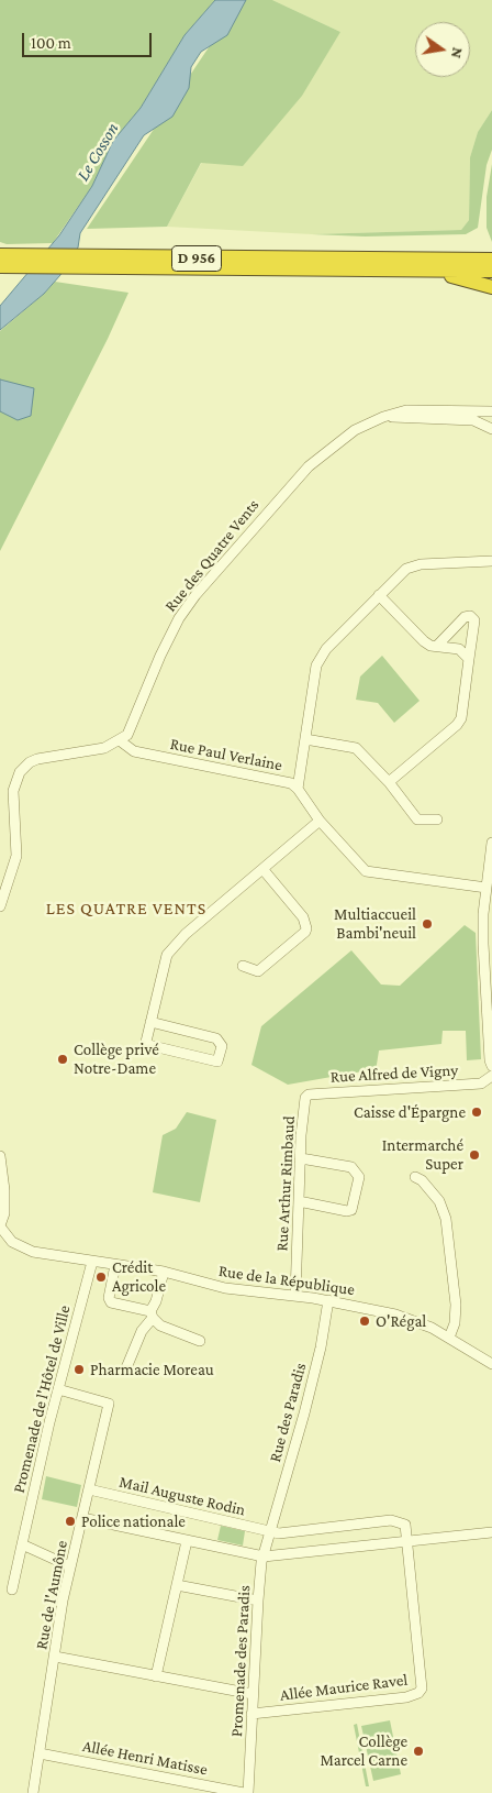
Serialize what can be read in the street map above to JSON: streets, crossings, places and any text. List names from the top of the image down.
{
  "streets": {
    "highway": ["D 956"],
    "street": [
      "Rue des Quatre Vents",
      "Rue Paul Verlaine",
      "Rue Alfred de Vigny",
      "Rue Arthur Rimbaud",
      "Rue de la République",
      "Promenade de l'Hôtel de Ville",
      "Rue des Paradis",
      "Mail Auguste Rodin",
      "Rue de l'Aumône",
      "Promenade des Paradis",
      "Allée Maurice Ravel",
      "Allée Henri Matisse"
    ]
  },
  "crossings": [
    ["Rue des Quatre Vents", "Rue Paul Verlaine"],
    ["Rue Alfred de Vigny", "Rue Arthur Rimbaud"],
    ["Rue Arthur Rimbaud", "Rue de la République"],
    ["Rue de la République", "Promenade de l'Hôtel de Ville"],
    ["Rue de la République", "Rue des Paradis"],
    ["Promenade de l'Hôtel de Ville", "Rue de l'Aumône"],
    ["Rue des Paradis", "Mail Auguste Rodin"],
    ["Rue des Paradis", "Promenade des Paradis"],
    ["Mail Auguste Rodin", "Rue de l'Aumône"],
    ["Mail Auguste Rodin", "Promenade des Paradis"],
    ["Mail Auguste Rodin", "Allée Maurice Ravel"],
    ["Rue de l'Aumône", "Allée Henri Matisse"],
    ["Promenade des Paradis", "Allée Maurice Ravel"],
    ["Promenade des Paradis", "Allée Henri Matisse"]
  ],
  "districts": ["LES QUATRE VENTS"],
  "water": ["Le Cosson"],
  "places": [
    "Multiaccueil Bambi'neuil",
    "Collège privé Notre-Dame",
    "Caisse d'Épargne",
    "Intermarché Super",
    "Crédit Agricole",
    "O'Régal",
    "Pharmacie Moreau",
    "Police nationale",
    "Collège Marcel Carne"
  ],
  "scale_bar": "100 m",
  "north": "right"
}
